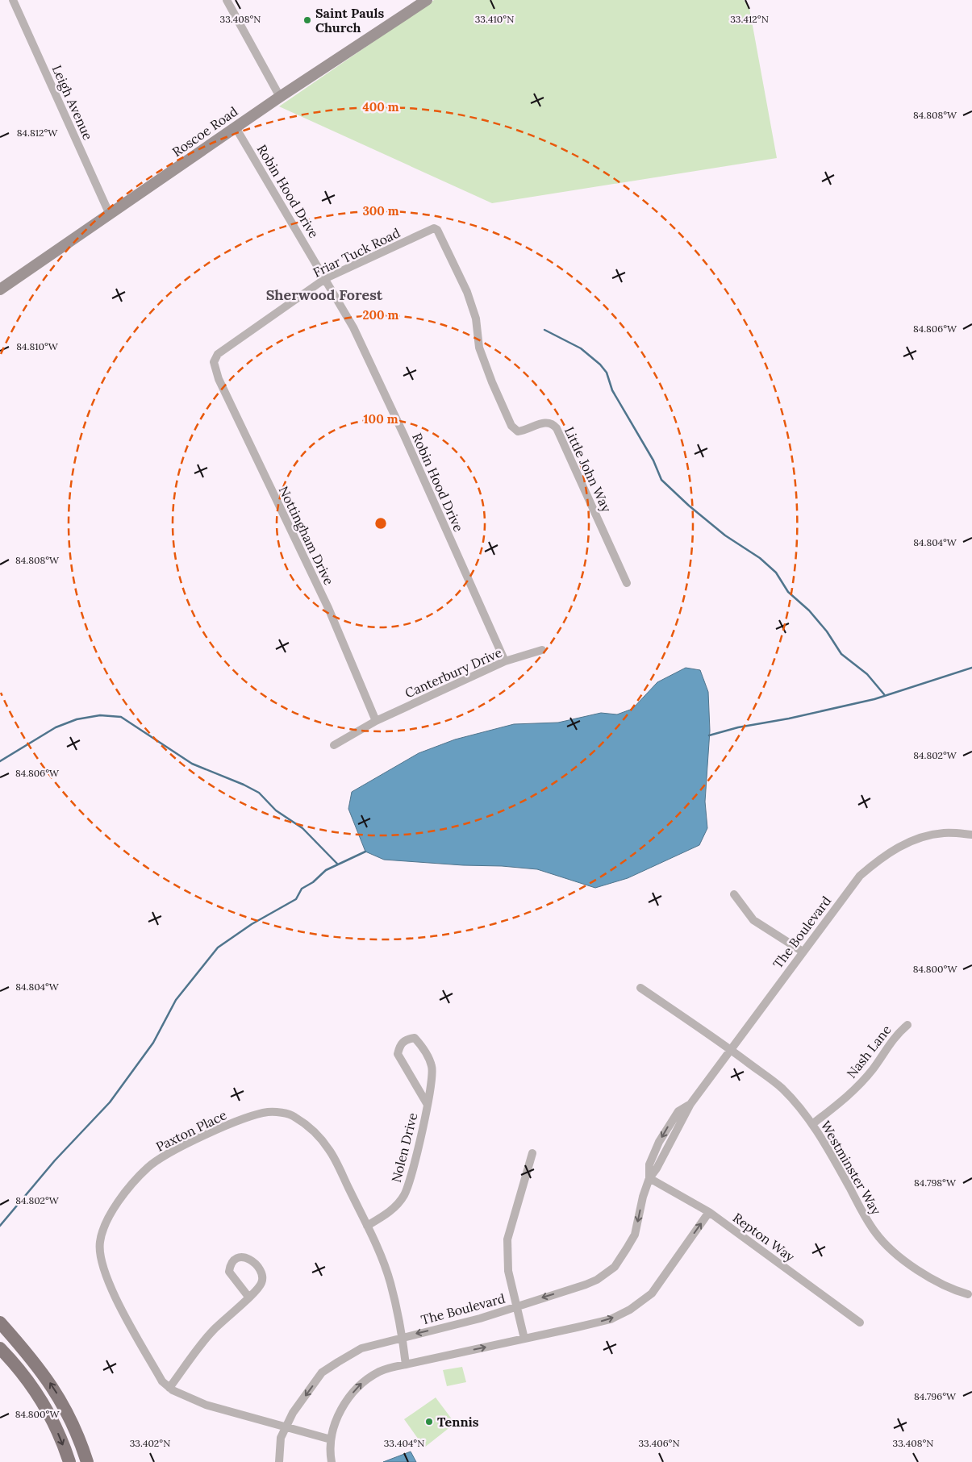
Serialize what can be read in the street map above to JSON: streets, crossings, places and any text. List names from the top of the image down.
{
  "streets": {
    "main road": ["Roscoe Road"],
    "street": [
      "Leigh Avenue",
      "Robin Hood Drive",
      "Friar Tuck Road",
      "Little John Way",
      "Nottingham Drive",
      "Canterbury Drive",
      "The Boulevard",
      "Nash Lane",
      "Paxton Place",
      "Nolen Drive",
      "Westminster Way",
      "Repton Way"
    ]
  },
  "crossings": [
    ["Leigh Avenue", "Roscoe Road"],
    ["Roscoe Road", "Robin Hood Drive"],
    ["Robin Hood Drive", "Friar Tuck Road"],
    ["Robin Hood Drive", "Canterbury Drive"],
    ["Friar Tuck Road", "Little John Way"],
    ["Friar Tuck Road", "Nottingham Drive"],
    ["Nottingham Drive", "Canterbury Drive"],
    ["The Boulevard", "Paxton Place"],
    ["The Boulevard", "Westminster Way"],
    ["The Boulevard", "Repton Way"],
    ["Nash Lane", "Westminster Way"],
    ["Paxton Place", "Nolen Drive"]
  ],
  "districts": ["Sherwood Forest"],
  "places": ["Saint Pauls Church", "Tennis"],
  "coordinates": [
    "33.408°N",
    "33.410°N",
    "33.412°N",
    "84.808°W",
    "84.812°W",
    "84.806°W",
    "84.810°W",
    "84.804°W",
    "84.802°W",
    "84.800°W",
    "84.798°W",
    "84.796°W",
    "33.402°N",
    "33.404°N",
    "33.406°N"
  ],
  "rings": [
    "400 m",
    "300 m",
    "200 m",
    "100 m"
  ]
}
